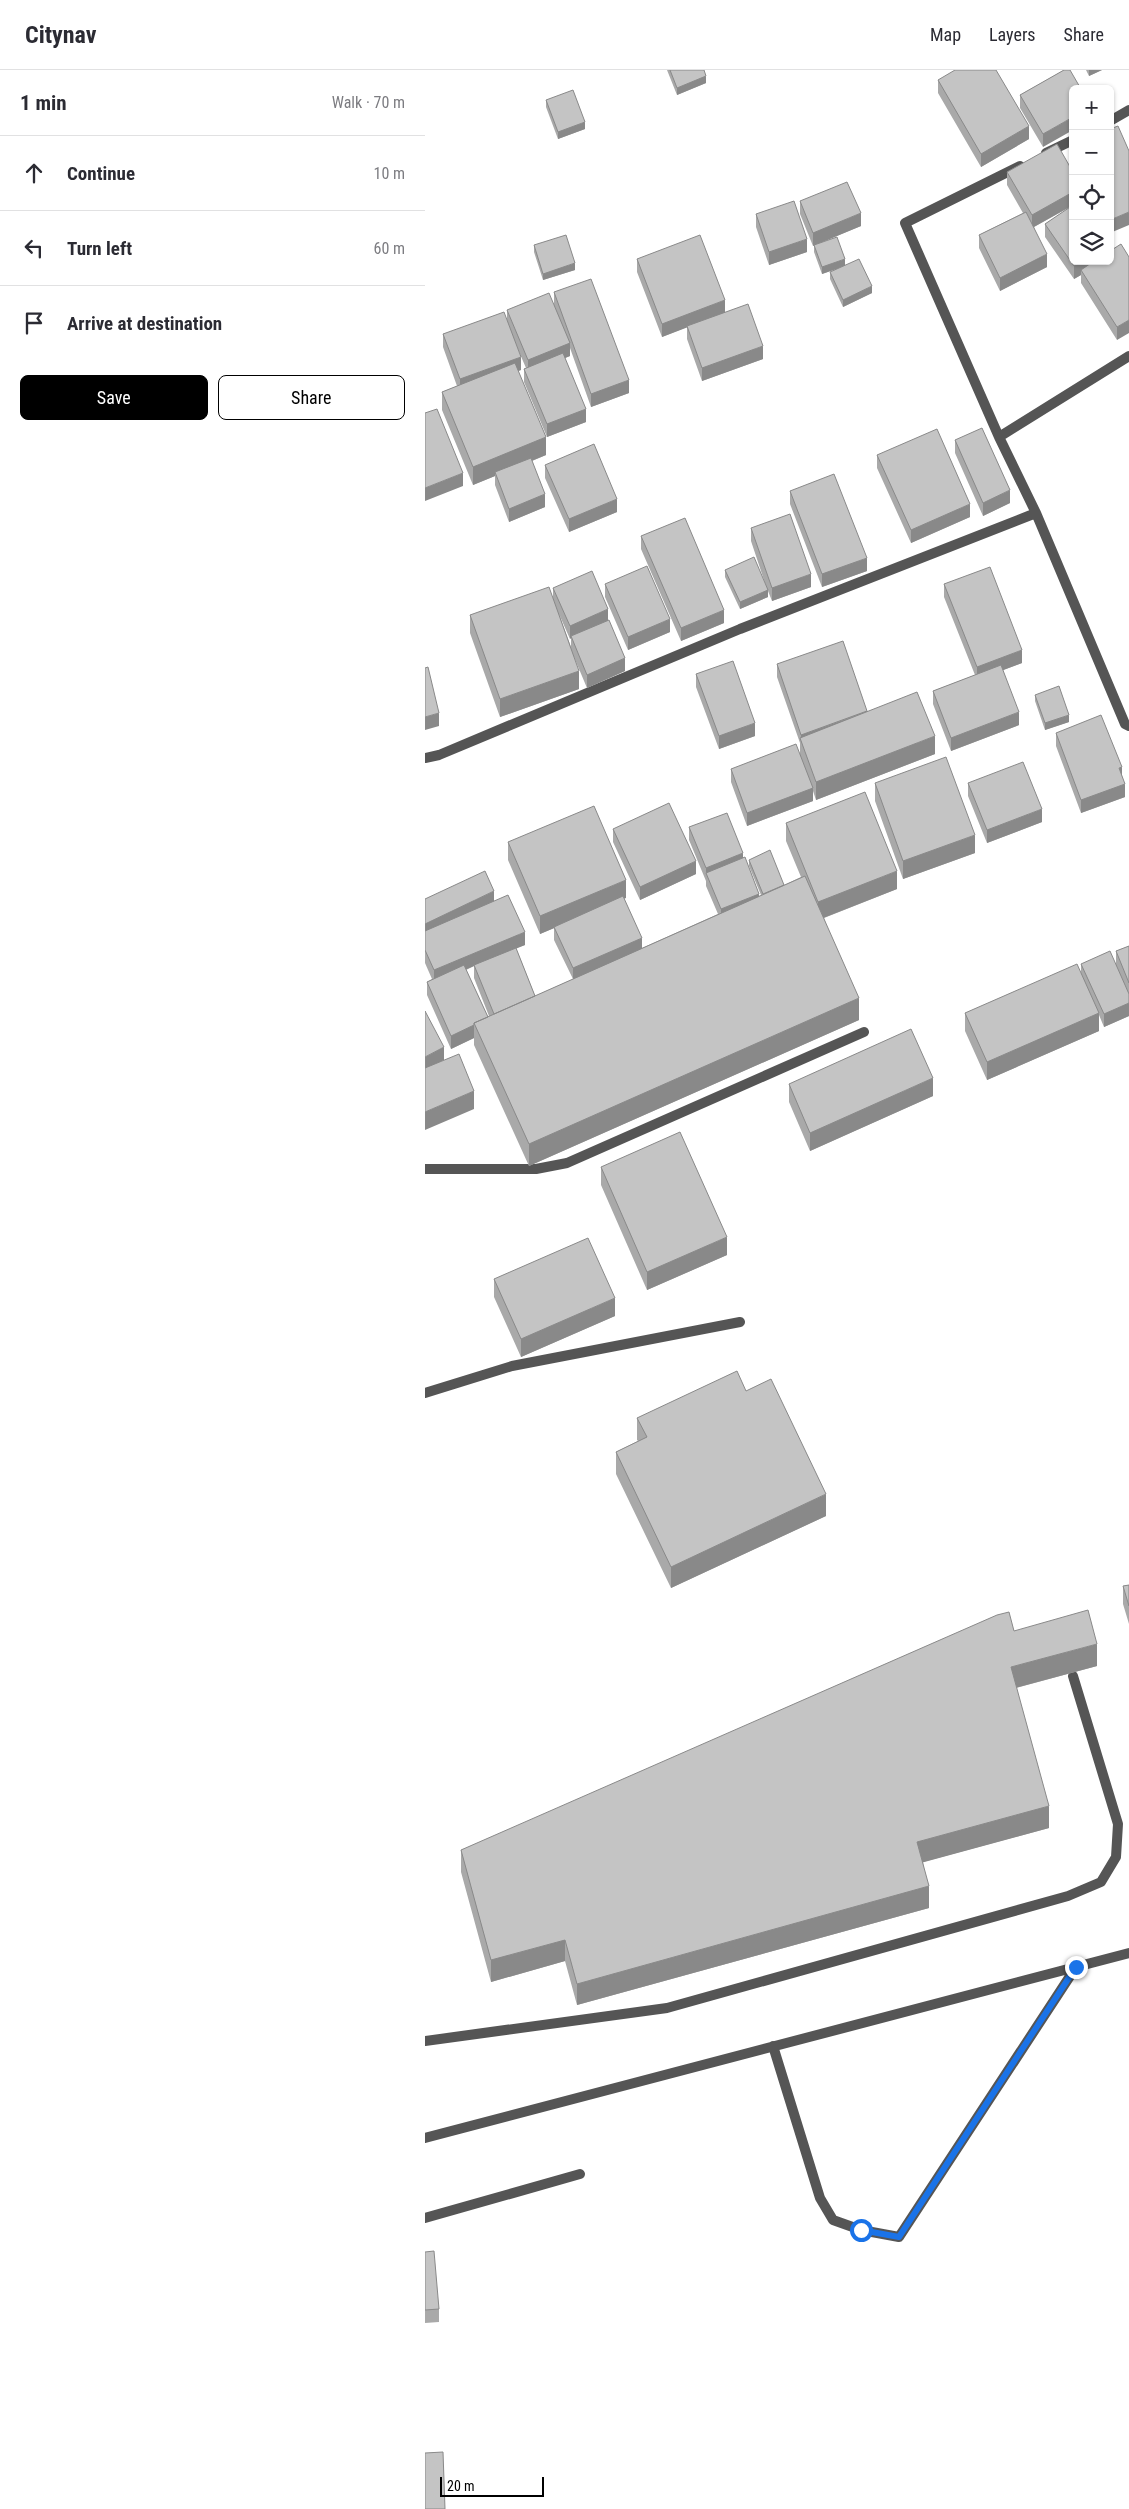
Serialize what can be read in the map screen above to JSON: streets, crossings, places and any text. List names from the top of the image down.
{
  "scale_bar": "20 m",
  "page": {
    "header": "Citynav",
    "nav": ["Map", "Layers", "Share"],
    "heading": ["1 min", "Walk · 70 m"],
    "map_buttons": ["+", "−"],
    "list": [
      ["Continue", "10 m"],
      ["Turn left", "60 m"],
      "Arrive at destination"
    ],
    "buttons": ["Save", "Share"],
    "scale": "20 m"
  }
}
